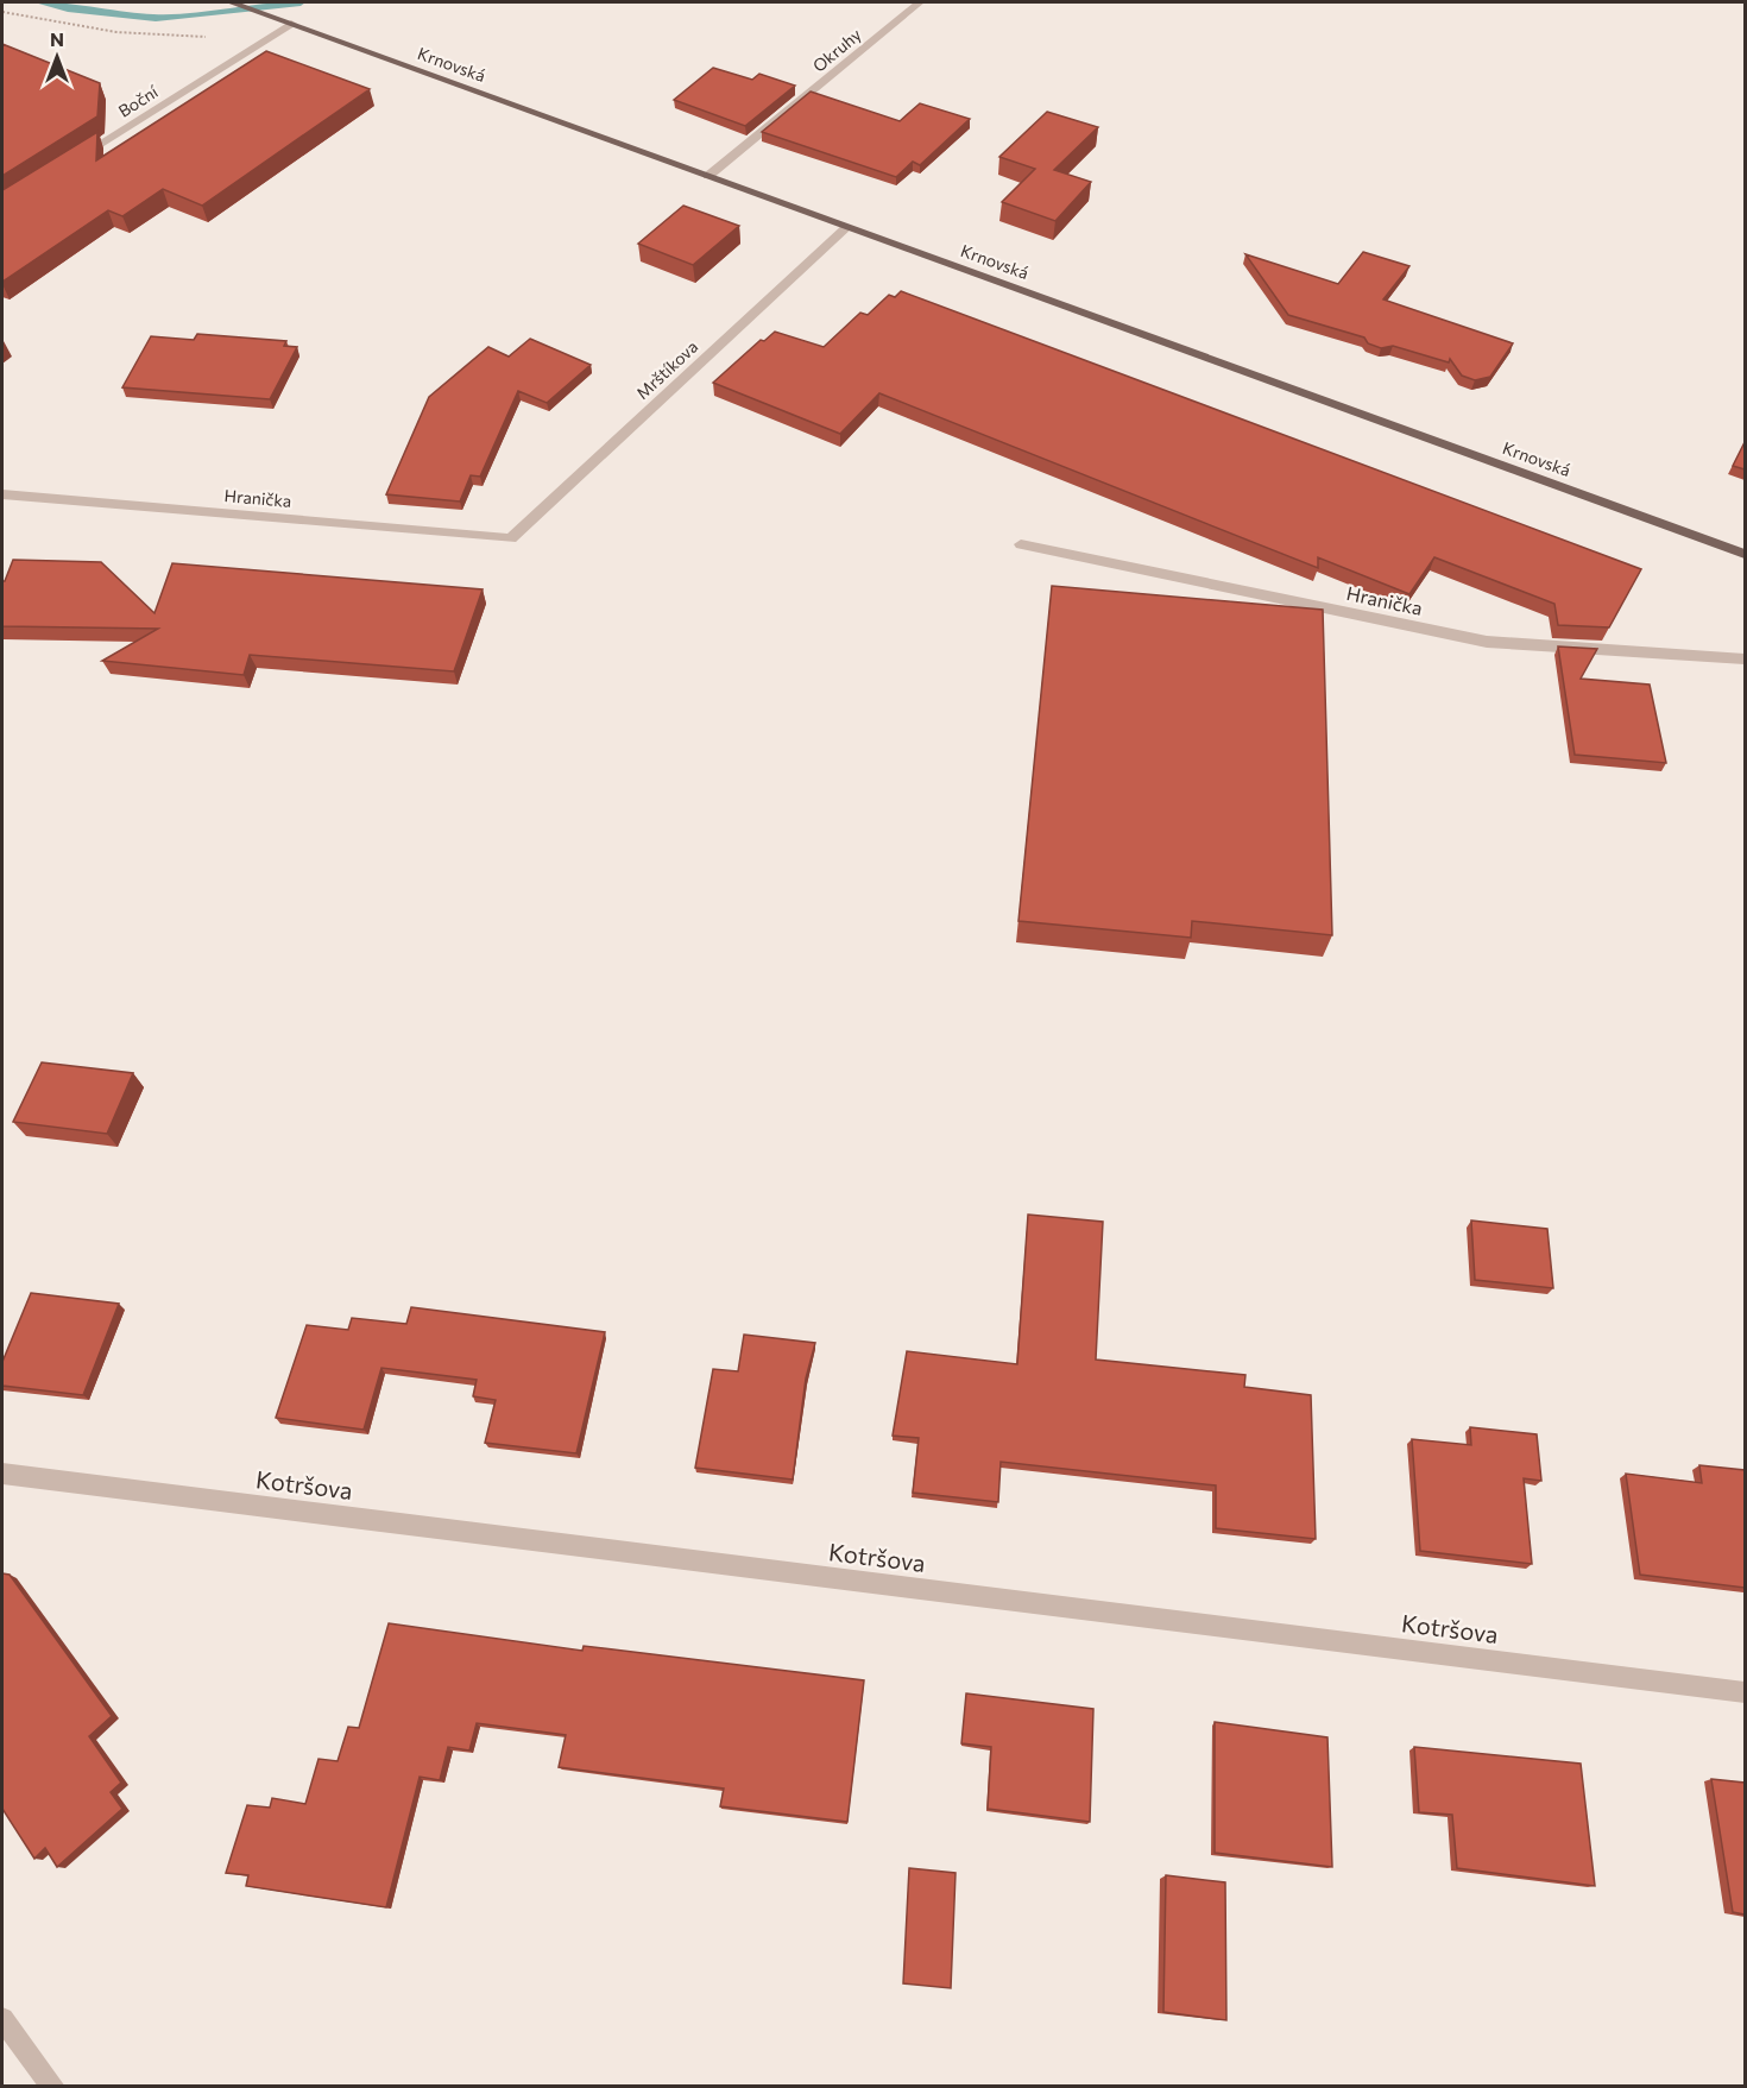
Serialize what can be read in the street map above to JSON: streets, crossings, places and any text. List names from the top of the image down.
{
  "streets": {
    "main road": ["Krnovská"],
    "street": [
      "Okruhy",
      "Boční",
      "Mrštíkova",
      "Hranička",
      "Kotršova"
    ]
  },
  "crossings": [
    ["Okruhy", "Krnovská"],
    ["Krnovská", "Boční"],
    ["Krnovská", "Mrštíkova"],
    ["Mrštíkova", "Hranička"]
  ],
  "north": "top"
}
